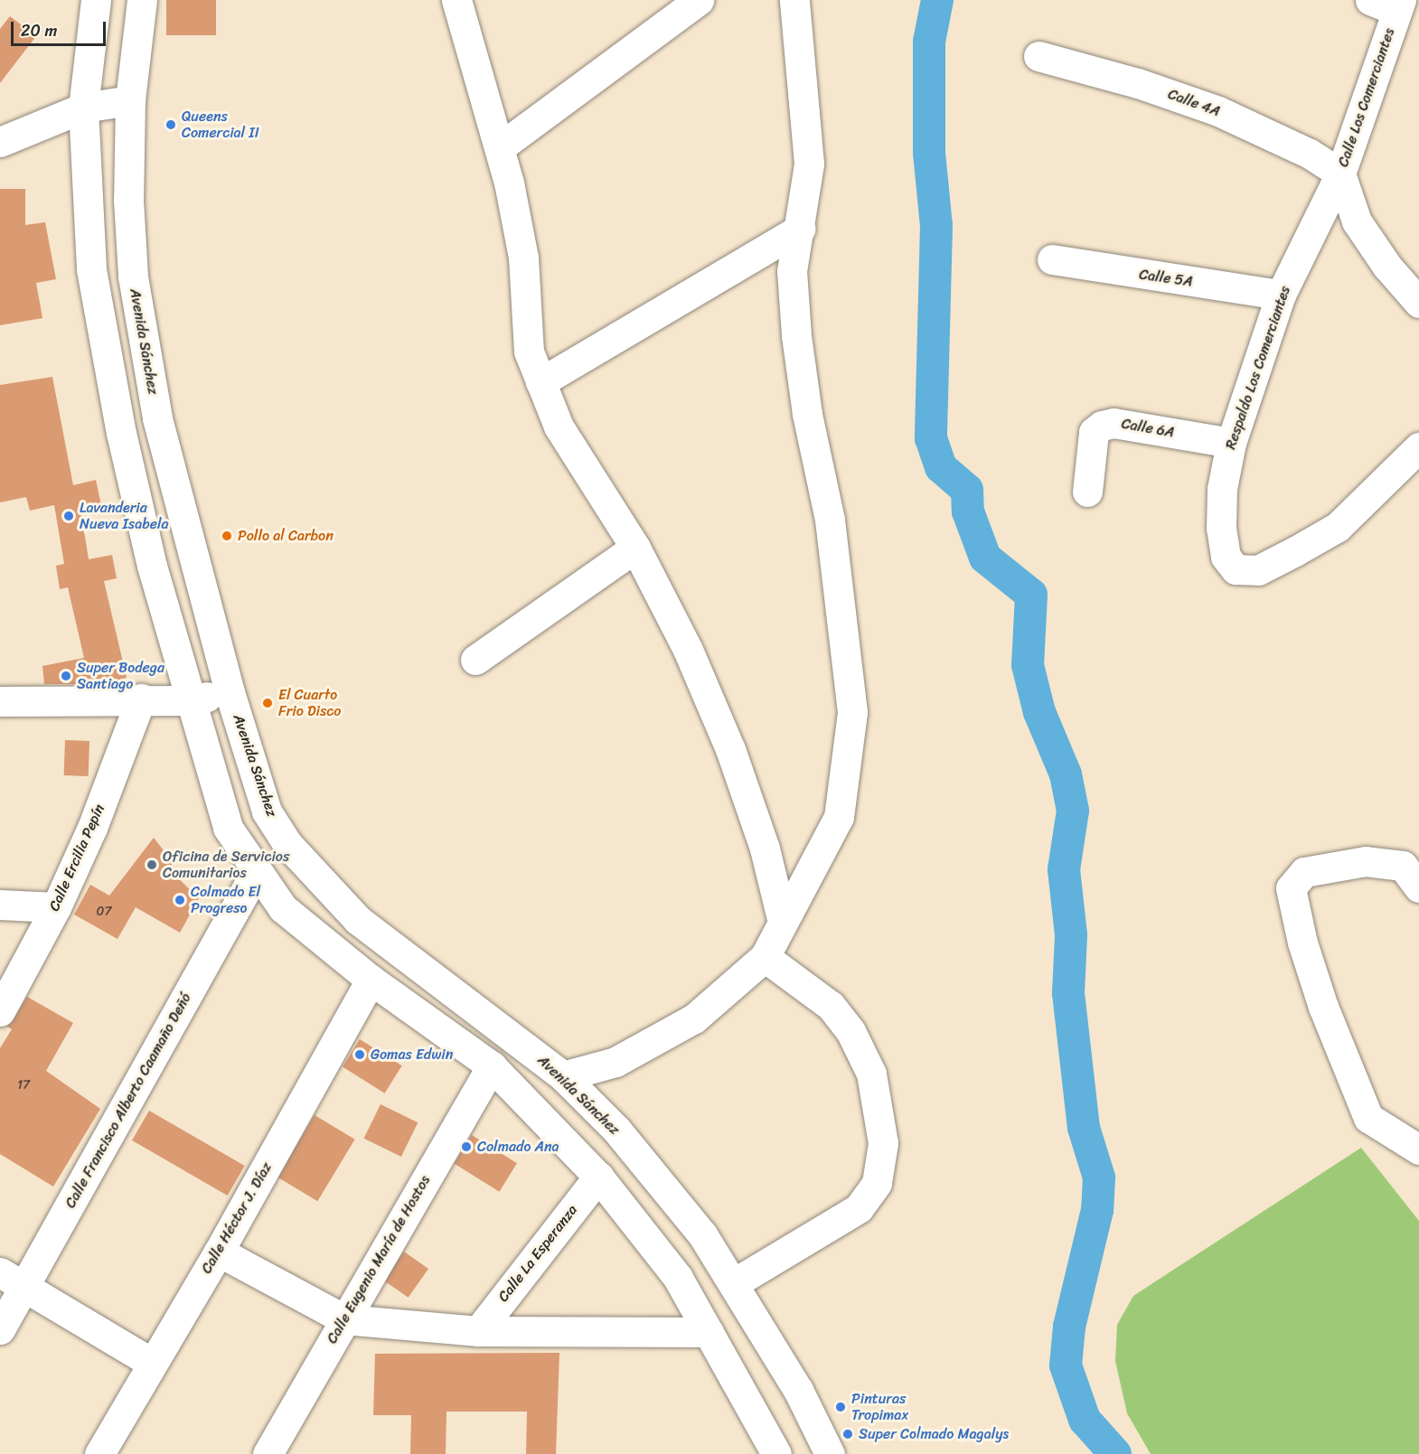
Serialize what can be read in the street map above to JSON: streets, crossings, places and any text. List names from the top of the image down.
{
  "streets": {
    "street": [
      "Calle Los Comerciantes",
      "Calle 4A",
      "Calle 5A",
      "Avenida Sánchez",
      "Respaldo Los Comerciantes",
      "Calle 6A",
      "Calle Ercilia Pepín",
      "Calle Francisco Alberto Caamaño Deñó",
      "Calle Héctor J. Díaz",
      "Calle La Esperanza",
      "Calle Eugenio María de Hostos"
    ]
  },
  "crossings": [
    ["Calle Los Comerciantes", "Calle 4A"],
    ["Calle Los Comerciantes", "Respaldo Los Comerciantes"],
    ["Calle 4A", "Respaldo Los Comerciantes"],
    ["Calle 5A", "Respaldo Los Comerciantes"],
    ["Respaldo Los Comerciantes", "Calle 6A"]
  ],
  "places": [
    "Queens Comercial II",
    "Lavanderia Nueva Isabela",
    "Pollo al Carbon",
    "Super Bodega Santiago",
    "El Cuarto Frio Disco",
    "Oficina de Servicios Comunitarios",
    "Colmado El Progreso",
    "Gomas Edwin",
    "Colmado Ana",
    "Pinturas Tropimax",
    "Super Colmado Magalys"
  ],
  "house_numbers": ["07", "17"],
  "scale_bar": "20 m"
}
